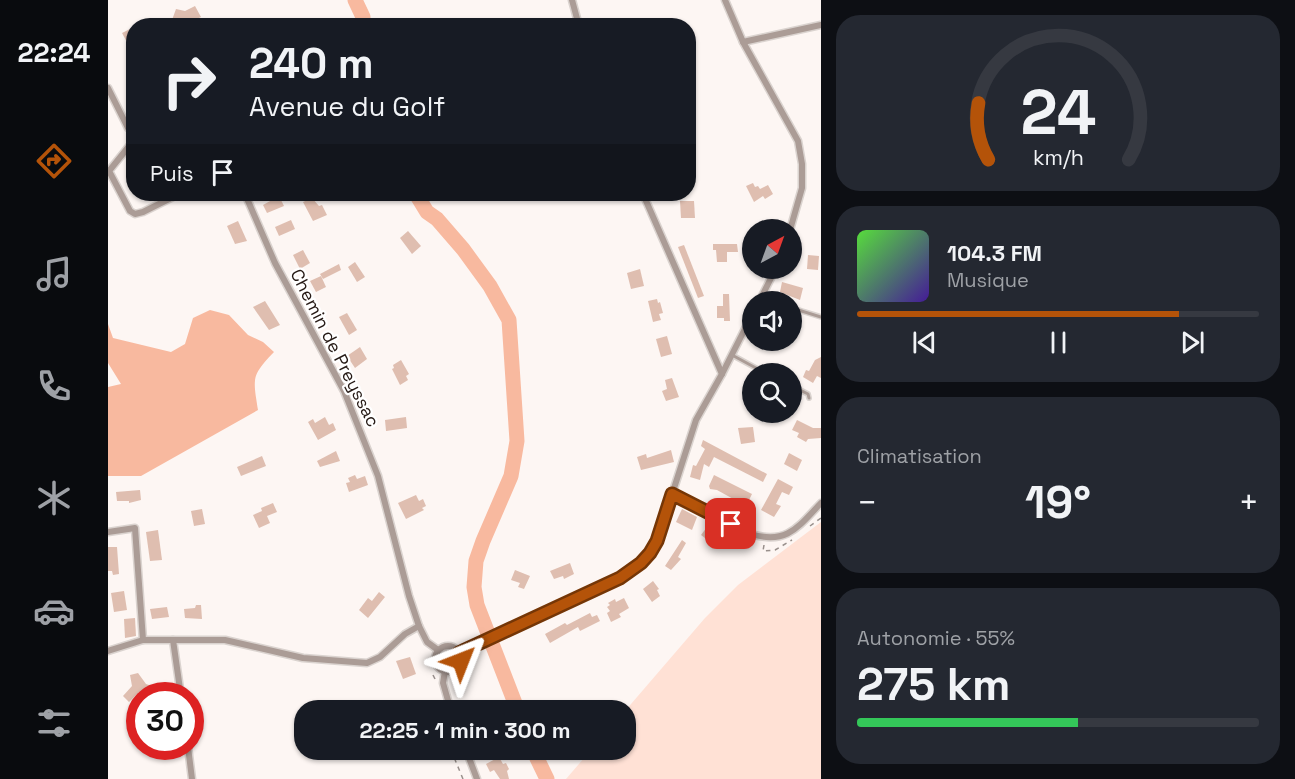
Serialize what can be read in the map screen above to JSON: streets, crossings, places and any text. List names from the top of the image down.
{
  "streets": {
    "street": ["Chemin de Preyssac"]
  },
  "north": "top right",
  "page": {
    "tabs": "22:24",
    "turn": ["240 m", "Avenue du Golf"],
    "then": "Puis",
    "song": ["104.3 FM", "Musique"],
    "tile": [
      "Climatisation",
      ["Autonomie · 55%", "275 km"]
    ],
    "heat": ["−", "19°", "+"],
    "limit": "30",
    "trip": "22:25 · 1 min · 300 m",
    "gauge": ["24", "km/h"]
  }
}
